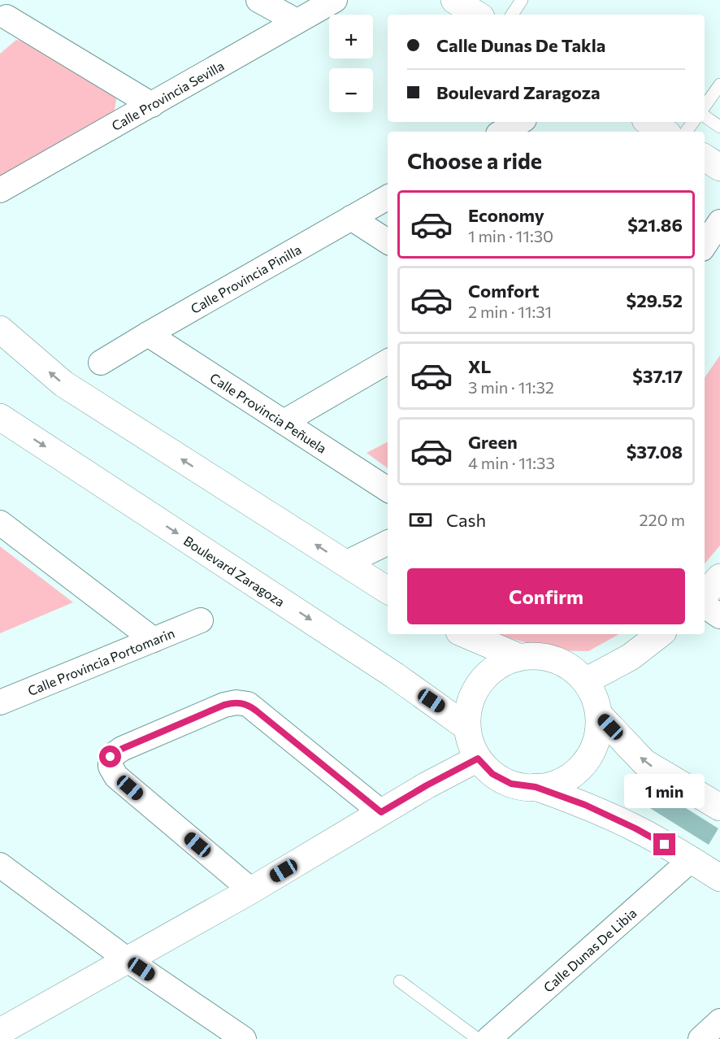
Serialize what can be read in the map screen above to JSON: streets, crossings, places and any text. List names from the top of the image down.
{
  "streets": {
    "main road": ["Boulevard Zaragoza"],
    "street": [
      "Calle Provincia Sevilla",
      "Calle Provincia Pinilla",
      "Calle Provincia Peñuela",
      "Calle Provincia Portomarin",
      "Calle Dunas De Libia"
    ]
  },
  "crossings": [
    ["Calle Provincia Pinilla", "Calle Provincia Peñuela"]
  ],
  "page": {
    "map_buttons": ["+", "−"],
    "banner": ["Calle Dunas De Takla", "Boulevard Zaragoza"],
    "heading": "Choose a ride",
    "list": [
      {
        "name": "Economy",
        "note": "1 min · 11:30",
        "value": "$21.86"
      },
      {
        "name": "Comfort",
        "note": "2 min · 11:31",
        "value": "$29.52"
      },
      {
        "name": "XL",
        "note": "3 min · 11:32",
        "value": "$37.17"
      },
      {
        "name": "Green",
        "note": "4 min · 11:33",
        "value": "$37.08"
      }
    ],
    "pay": ["Cash", "220 m"],
    "buttons": "Confirm",
    "bubble": "1 min"
  }
}
